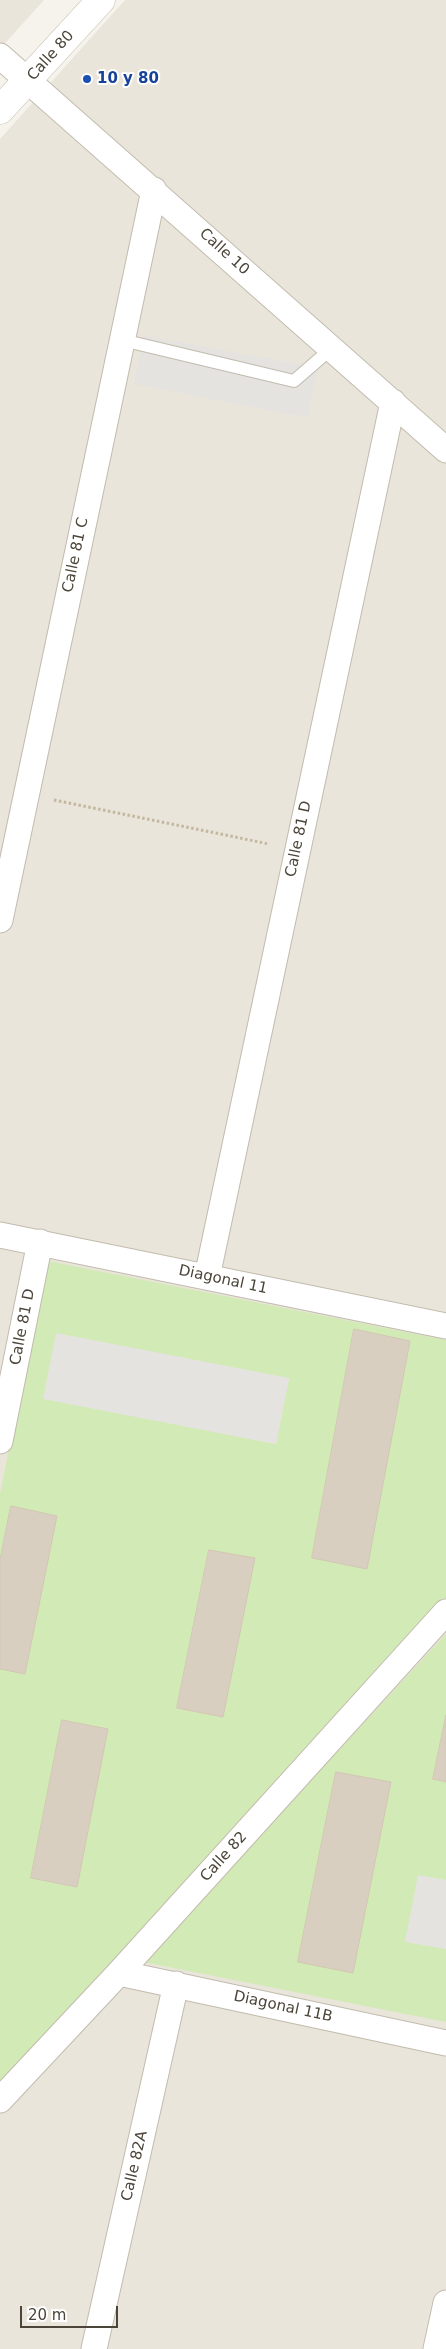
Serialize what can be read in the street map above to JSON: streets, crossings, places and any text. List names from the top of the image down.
{
  "streets": {
    "street": [
      "Calle 80",
      "Calle 10",
      "Calle 81 C",
      "Calle 81 D",
      "Diagonal 11",
      "Calle 82",
      "Diagonal 11B",
      "Calle 82A"
    ]
  },
  "crossings": [
    ["Calle 80", "Calle 10"],
    ["Calle 10", "Calle 81 C"],
    ["Calle 10", "Calle 81 D"],
    ["Calle 81 D", "Diagonal 11"],
    ["Calle 82", "Diagonal 11B"],
    ["Diagonal 11B", "Calle 82A"]
  ],
  "places": ["10 y 80"],
  "scale_bar": "20 m"
}
